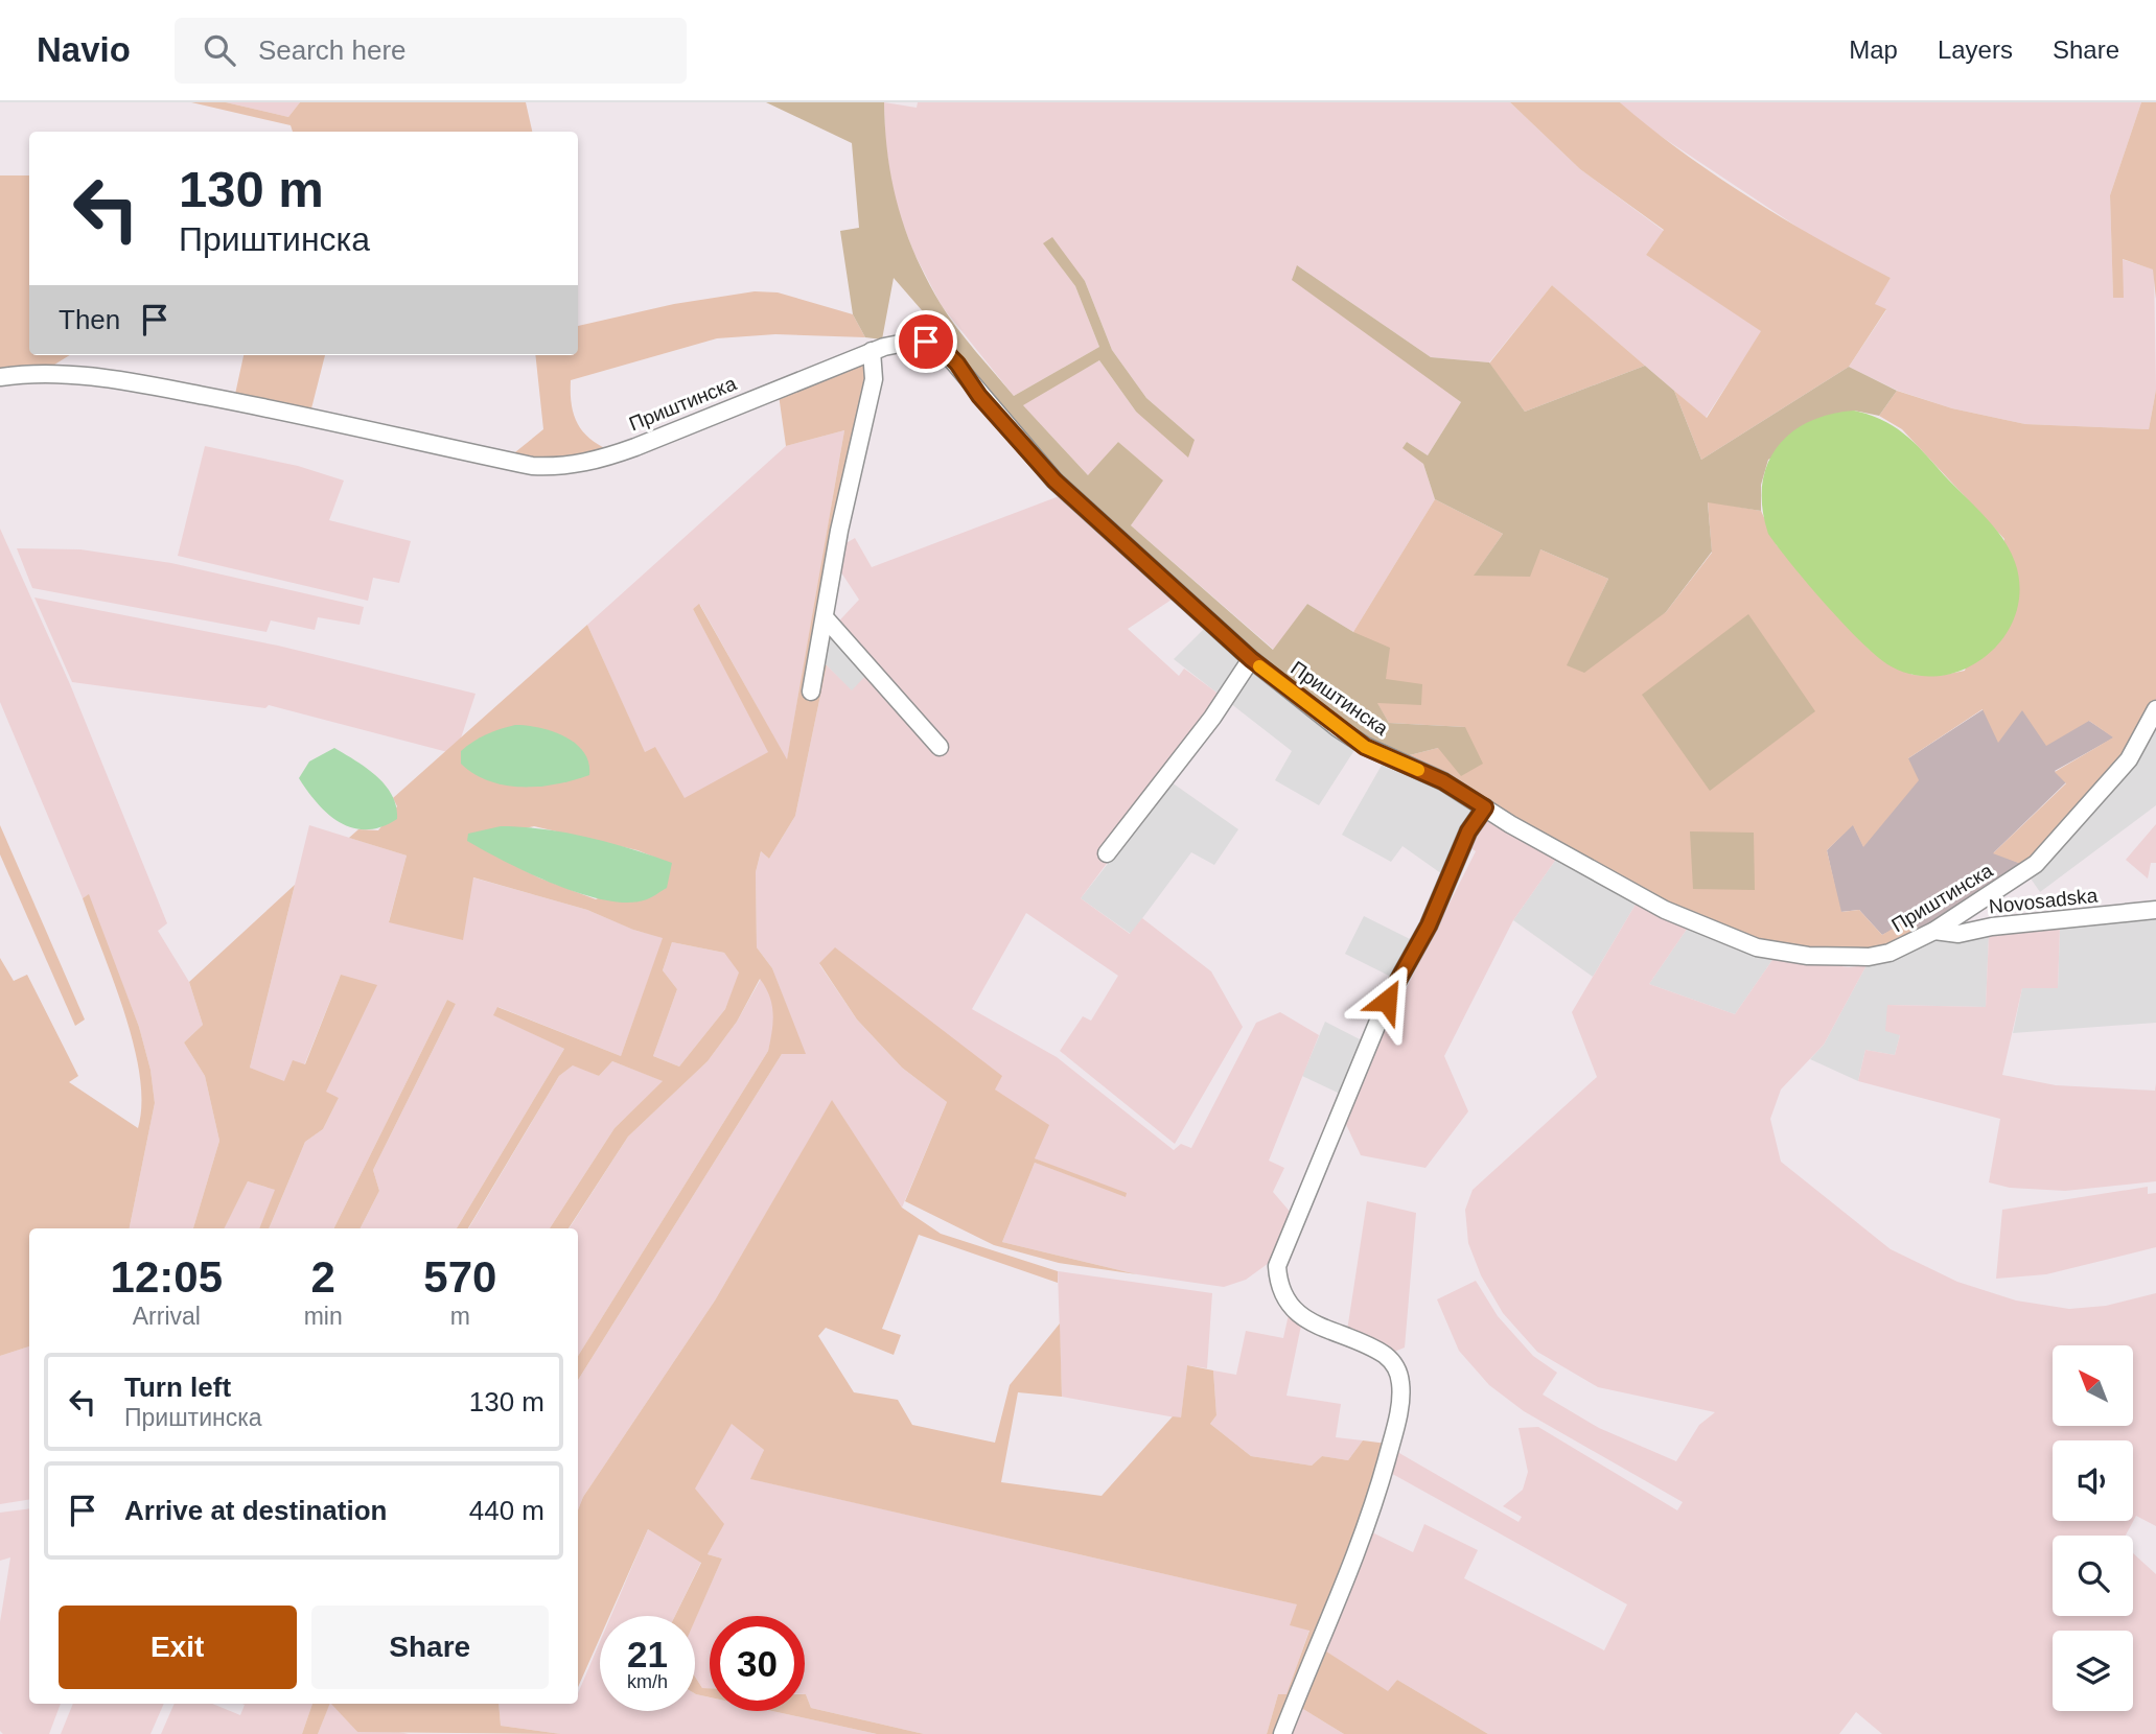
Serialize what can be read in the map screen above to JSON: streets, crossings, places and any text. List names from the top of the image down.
{
  "streets": {
    "street": ["Приштинска", "Novosadska"]
  },
  "crossings": [
    ["Приштинска", "Novosadska"]
  ],
  "north": "top left",
  "page": {
    "header": "Navio",
    "search": "Search here",
    "nav": ["Map", "Layers", "Share"],
    "turn": ["130 m", "Приштинска"],
    "then": "Then",
    "eta": [
      "12:05",
      "Arrival",
      "2",
      "min",
      "570",
      "m"
    ],
    "list": [
      {
        "name": "Turn left",
        "note": "Приштинска",
        "value": "130 m"
      },
      {
        "name": "Arrive at destination",
        "value": "440 m"
      }
    ],
    "buttons": ["Exit", "Share"],
    "speed": "21 km/h",
    "limit": "30"
  }
}
